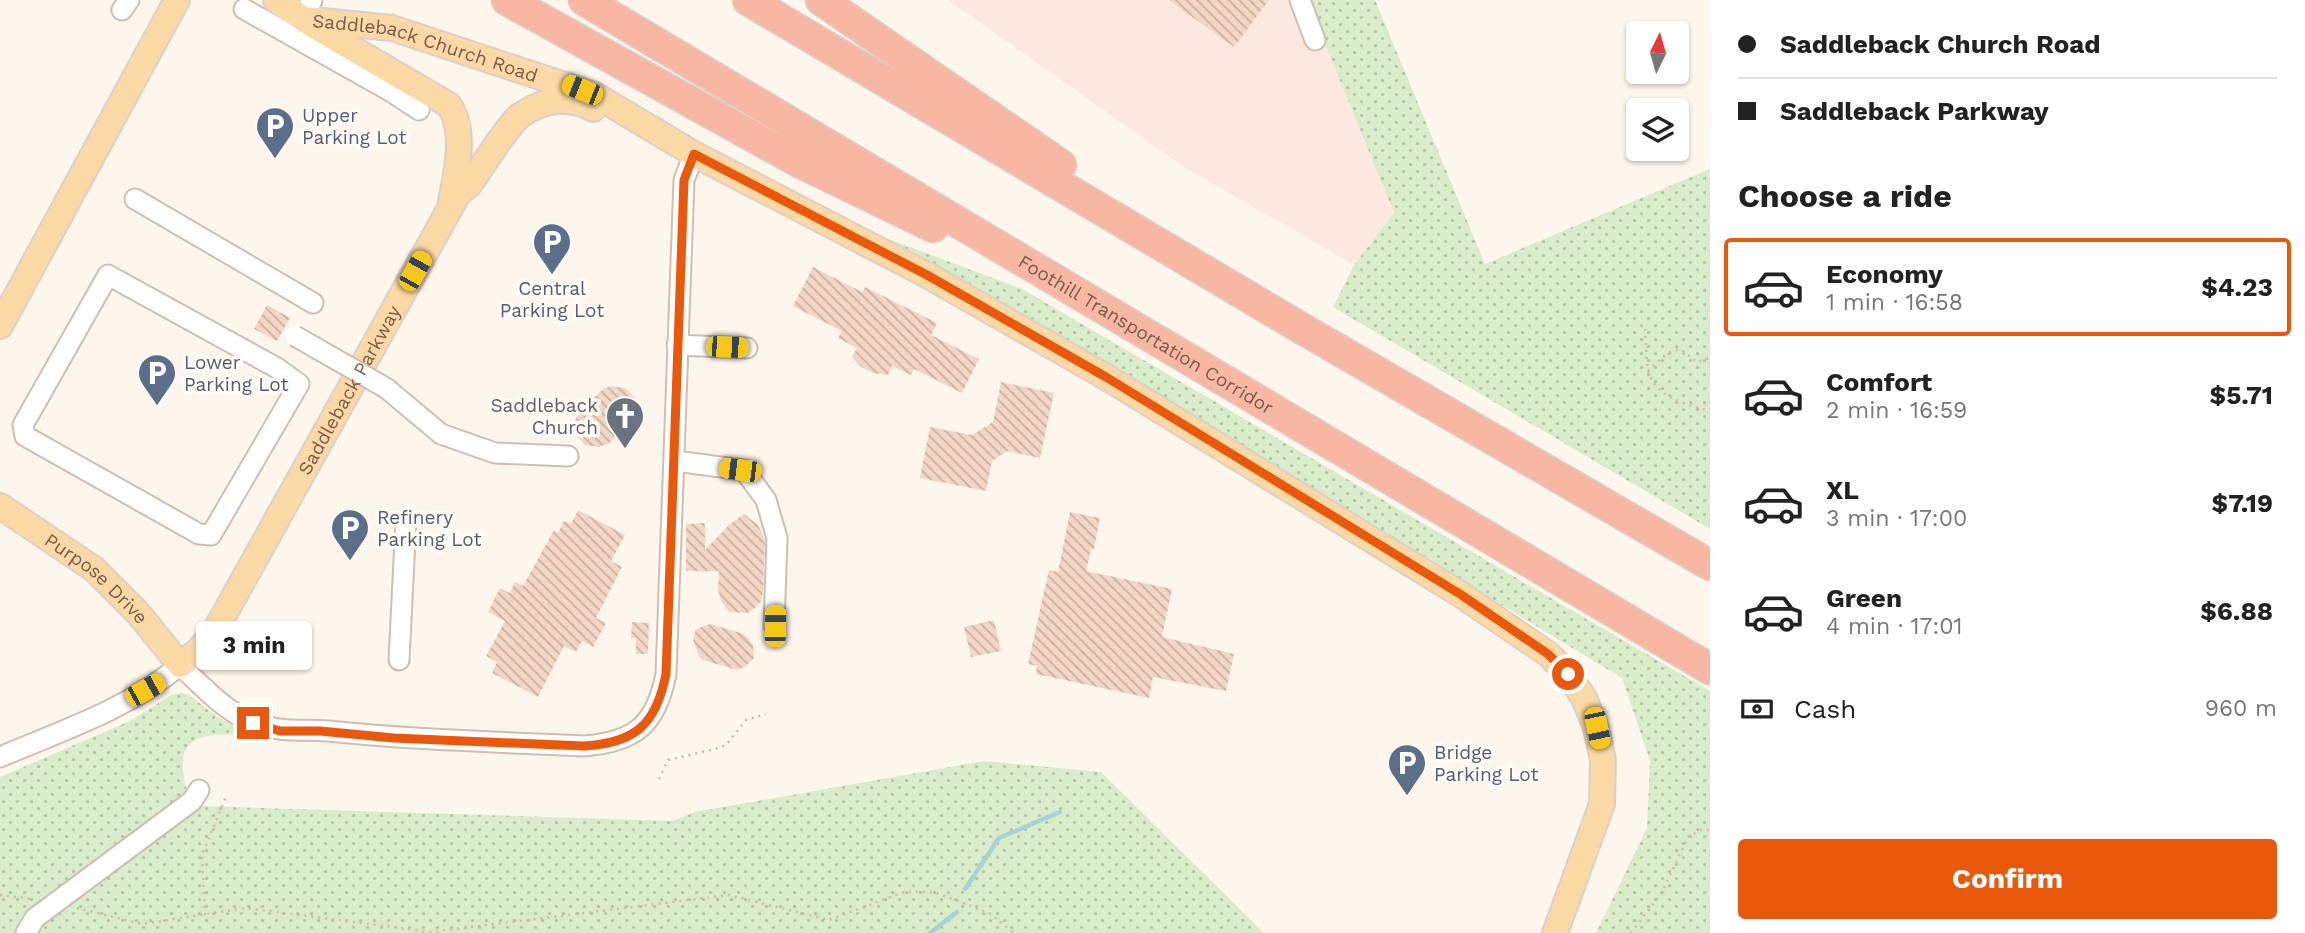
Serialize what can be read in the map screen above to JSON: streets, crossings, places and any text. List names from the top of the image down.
{
  "streets": {
    "highway": ["Foothill Transportation Corridor"],
    "main road": ["Saddleback Church Road", "Saddleback Parkway", "Purpose Drive"]
  },
  "crossings": [
    ["Saddleback Church Road", "Saddleback Parkway"],
    ["Saddleback Parkway", "Purpose Drive"]
  ],
  "places": {
    "parking": [
      "Upper Parking Lot",
      "Central Parking Lot",
      "Lower Parking Lot",
      "Refinery Parking Lot",
      "Bridge Parking Lot"
    ],
    "church": ["Saddleback Church"]
  },
  "north": "top",
  "page": {
    "banner": ["Saddleback Church Road", "Saddleback Parkway"],
    "heading": "Choose a ride",
    "list": [
      {
        "name": "Economy",
        "note": "1 min · 16:58",
        "value": "$4.23"
      },
      {
        "name": "Comfort",
        "note": "2 min · 16:59",
        "value": "$5.71"
      },
      {
        "name": "XL",
        "note": "3 min · 17:00",
        "value": "$7.19"
      },
      {
        "name": "Green",
        "note": "4 min · 17:01",
        "value": "$6.88"
      }
    ],
    "bubble": "3 min",
    "pay": ["Cash", "960 m"],
    "buttons": "Confirm"
  }
}
